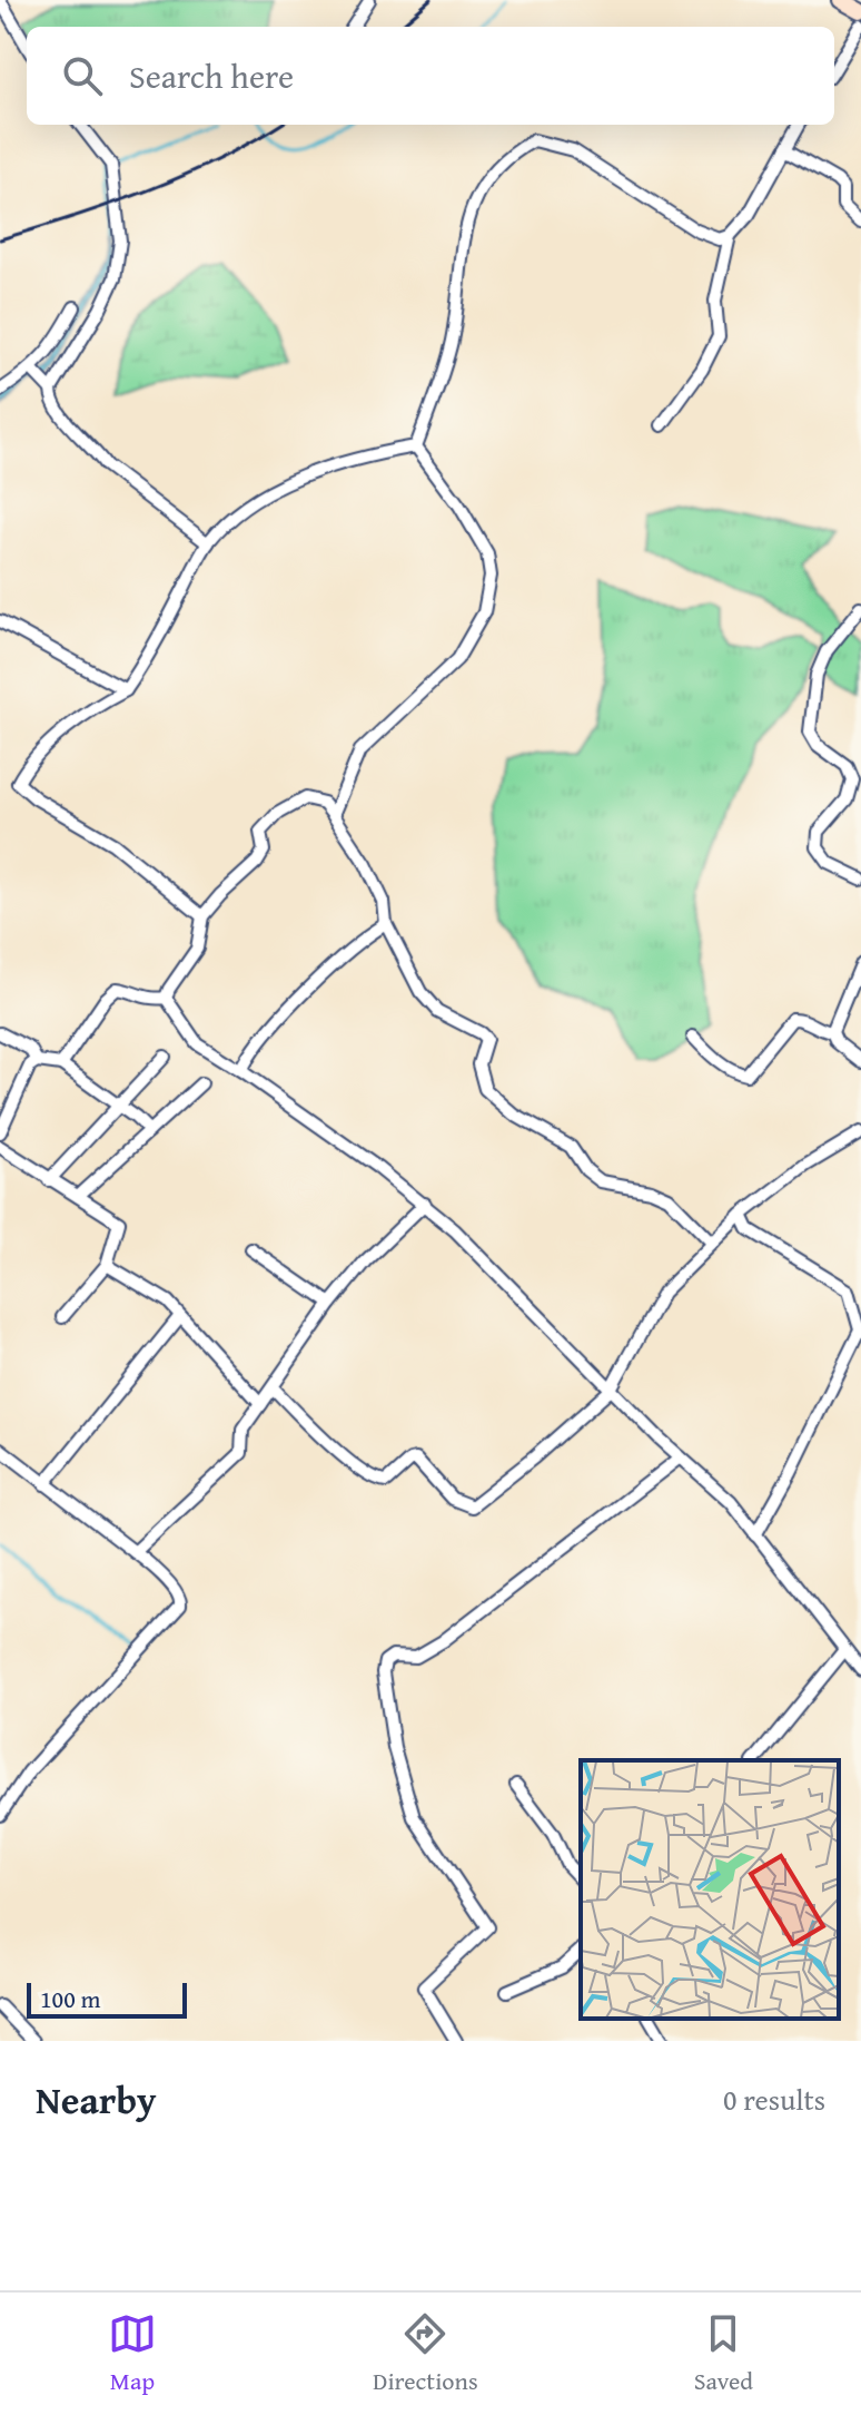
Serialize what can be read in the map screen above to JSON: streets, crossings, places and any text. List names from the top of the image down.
{
  "scale_bar": "100 m",
  "page": {
    "search": "Search here",
    "scale": "100 m",
    "heading": ["Nearby", "0 results"],
    "nav": ["Map", "Directions", "Saved"]
  }
}
